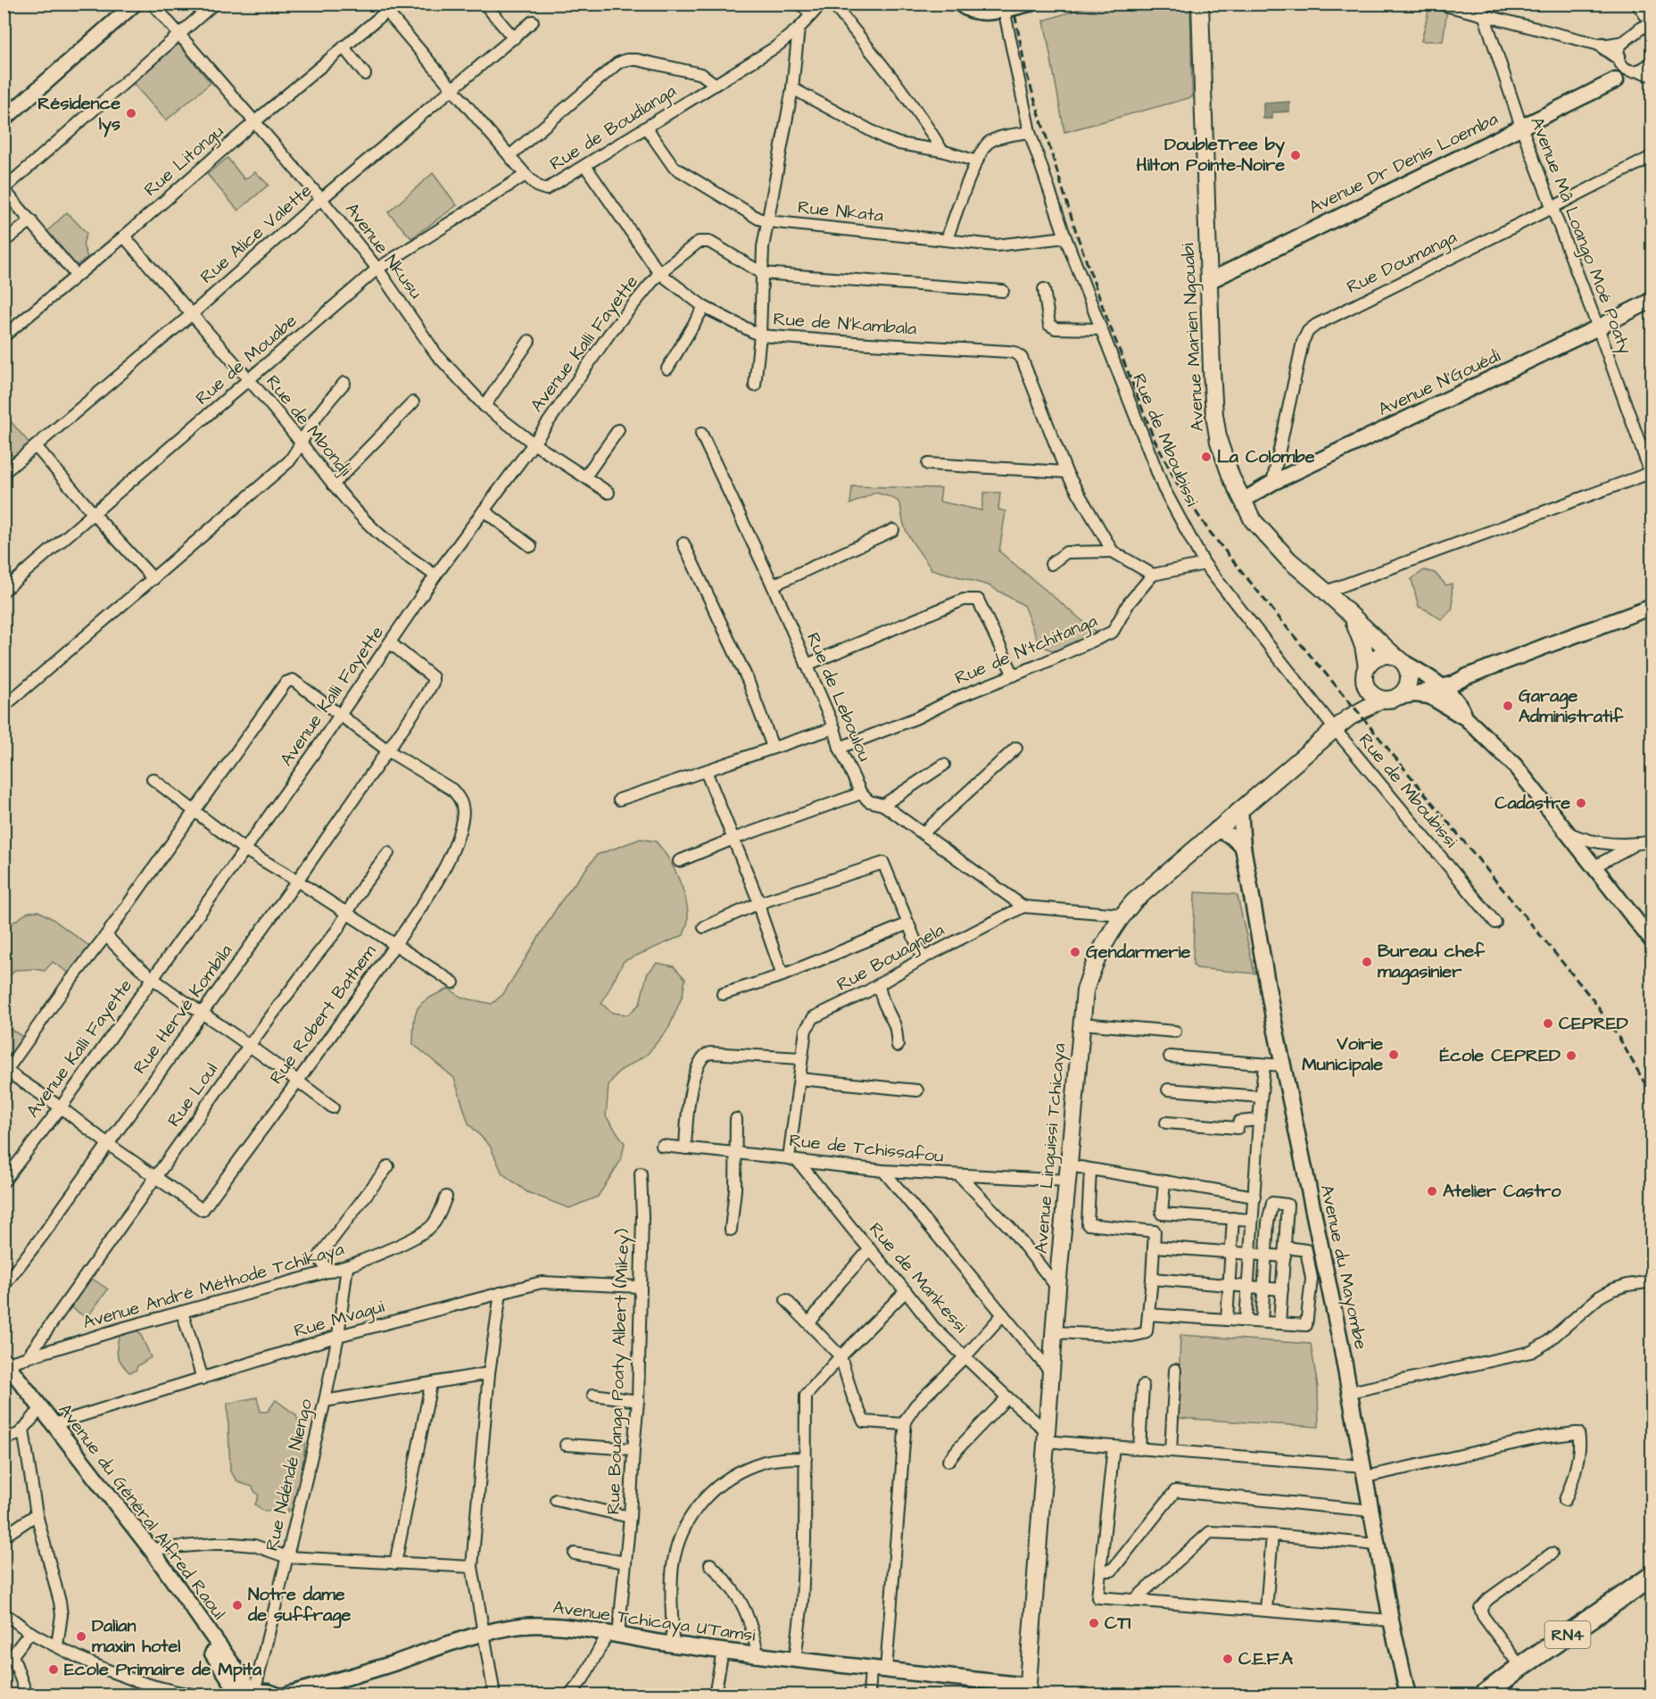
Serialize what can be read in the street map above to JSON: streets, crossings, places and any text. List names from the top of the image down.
{
  "streets": {
    "highway": ["RN4"],
    "main road": ["Avenue Marien Ngouabi", "Avenue Linguissi Tchicaya"],
    "street": [
      "Rue de Boudianga",
      "Rue Litongu",
      "Avenue Dr Denis Loemba",
      "Rue Nkata",
      "Rue Alice Valette",
      "Avenue Mâ Loango Moé Poaty",
      "Avenue Nkusu",
      "Rue Doumanga",
      "Rue de N'kambala",
      "Avenue Kalli Fayette",
      "Rue de Mouabe",
      "Avenue N'Gouédi",
      "Rue de Mbondji",
      "Rue de Mboubissi",
      "Rue de N'tchitanga",
      "Rue de Leboulou",
      "Rue Bouagnela",
      "Rue Hervé Kombila",
      "Rue Robert Bathem",
      "Rue Loul",
      "Rue de Tchissafou",
      "Avenue du Mayombe",
      "Rue de Mankessi",
      "Avenue André Méthode Tchikaya",
      "Rue Mvagui",
      "Rue Bouanga Poaty Albert (Mikey)",
      "Rue Ndéndé Niengo",
      "Avenue du Général Alfred Raoul",
      "Avenue Tchicaya U'Tamsi"
    ]
  },
  "crossings": [
    ["Rue de Boudianga", "Rue Litongu"],
    ["Rue de Boudianga", "Rue Nkata"],
    ["Rue de Boudianga", "Rue Alice Valette"],
    ["Rue de Boudianga", "Rue de N'kambala"],
    ["Rue de Boudianga", "Rue de Mouabe"],
    ["Rue Litongu", "Avenue Nkusu"],
    ["Rue Litongu", "Rue de Mbondji"],
    ["Avenue Dr Denis Loemba", "Avenue Mâ Loango Moé Poaty"],
    ["Avenue Dr Denis Loemba", "Avenue Marien Ngouabi"],
    ["Rue Nkata", "Rue de Mboubissi"],
    ["Rue Alice Valette", "Avenue Nkusu"],
    ["Rue Alice Valette", "Rue de Mbondji"],
    ["Avenue Mâ Loango Moé Poaty", "Rue Doumanga"],
    ["Avenue Mâ Loango Moé Poaty", "Avenue N'Gouédi"],
    ["Avenue Nkusu", "Avenue Kalli Fayette"],
    ["Avenue Nkusu", "Rue de Mouabe"],
    ["Rue Doumanga", "Avenue N'Gouédi"],
    ["Rue de N'kambala", "Avenue Kalli Fayette"],
    ["Avenue Marien Ngouabi", "Avenue N'Gouédi"],
    ["Avenue Kalli Fayette", "Rue de Mbondji"],
    ["Avenue Kalli Fayette", "Rue Hervé Kombila"],
    ["Avenue Kalli Fayette", "Rue Robert Bathem"],
    ["Rue de Mouabe", "Rue de Mbondji"],
    ["Rue de Mboubissi", "Avenue Linguissi Tchicaya"],
    ["Rue de N'tchitanga", "Rue de Leboulou"],
    ["Rue Bouagnela", "Rue de Tchissafou"],
    ["Rue Bouagnela", "Rue de Mankessi"],
    ["Rue Hervé Kombila", "Rue Robert Bathem"],
    ["Rue Robert Bathem", "Rue Loul"],
    ["Rue Loul", "Avenue André Méthode Tchikaya"],
    ["Rue de Tchissafou", "Avenue Linguissi Tchicaya"],
    ["Rue de Tchissafou", "Rue de Mankessi"],
    ["Avenue Linguissi Tchicaya", "Avenue du Mayombe"],
    ["Avenue Linguissi Tchicaya", "Rue de Mankessi"],
    ["Avenue Linguissi Tchicaya", "Avenue Tchicaya U'Tamsi"],
    ["Avenue André Méthode Tchikaya", "Rue Ndéndé Niengo"],
    ["Avenue André Méthode Tchikaya", "Avenue du Général Alfred Raoul"],
    ["Rue Mvagui", "Rue Bouanga Poaty Albert (Mikey)"],
    ["Rue Mvagui", "Rue Ndéndé Niengo"],
    ["Rue Mvagui", "Avenue du Général Alfred Raoul"],
    ["Rue Bouanga Poaty Albert (Mikey)", "Avenue Tchicaya U'Tamsi"],
    ["Rue Ndéndé Niengo", "Avenue du Général Alfred Raoul"]
  ],
  "places": [
    "Résidence lys",
    "DoubleTree by Hilton Pointe-Noire",
    "La Colombe",
    "Garage Administratif",
    "Cadastre",
    "Gendarmerie",
    "Bureau chef magasinier",
    "CEPRED",
    "Voirie Municipale",
    "École CEPRED",
    "Atelier Castro",
    "Notre dame de suffrage",
    "CTI",
    "Dalian maxin hotel",
    "C.E.F.A",
    "Ecole Primaire de Mpita"
  ]
}
